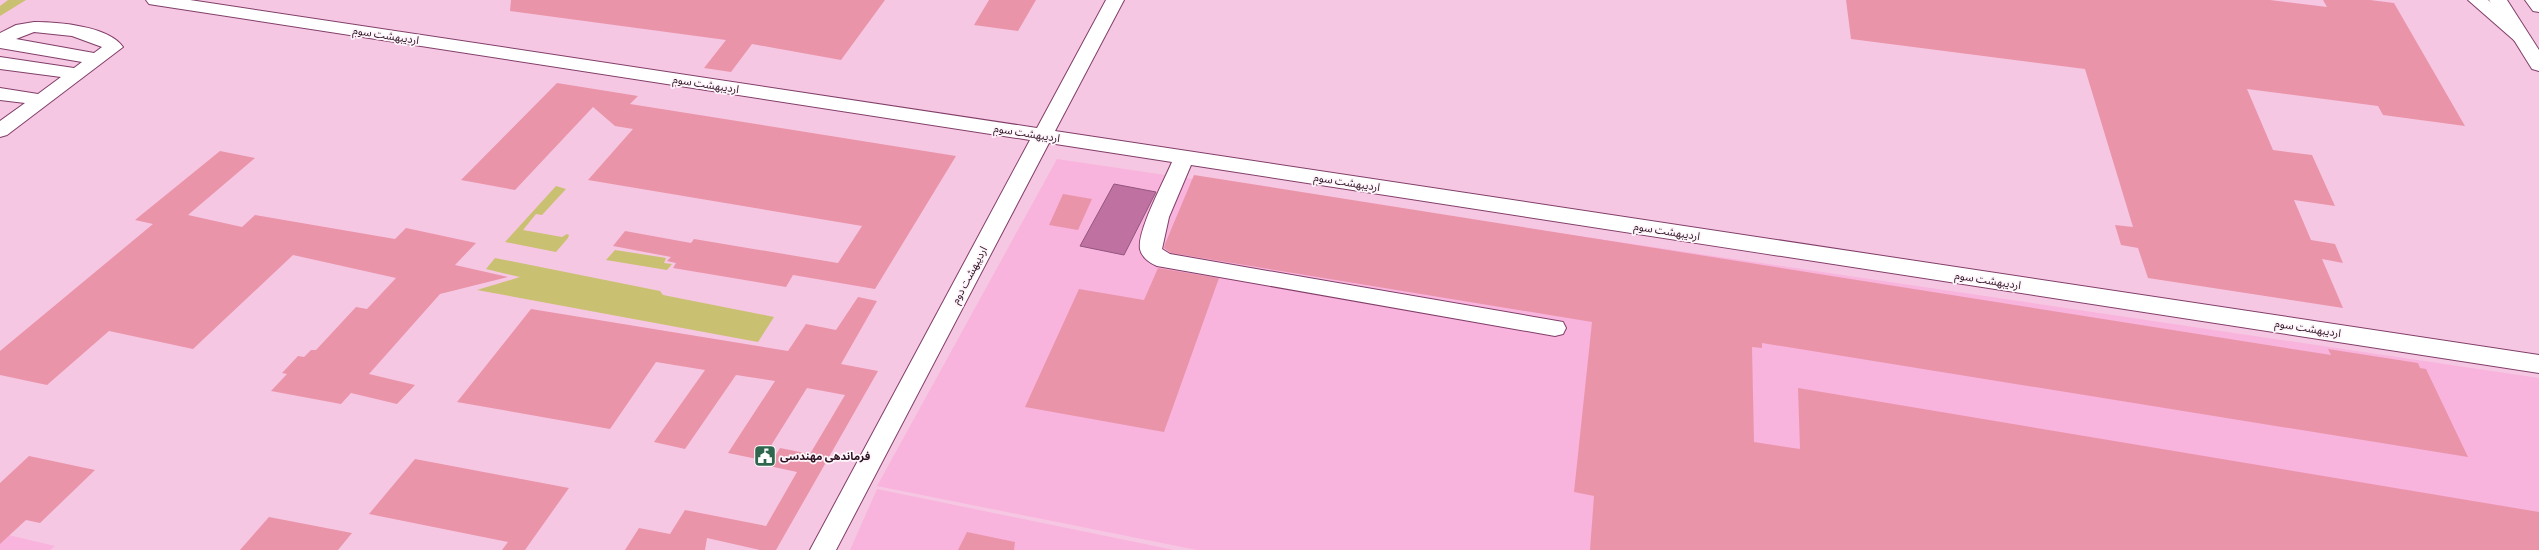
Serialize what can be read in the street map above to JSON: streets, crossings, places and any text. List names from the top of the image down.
{
  "streets": {
    "main road": ["اردیبهشت سوم", "اردیبهشت دوم"]
  },
  "crossings": [
    ["اردیبهشت سوم", "اردیبهشت دوم"]
  ],
  "places": {
    "public building": ["فرماندهی مهندسی"]
  }
}
